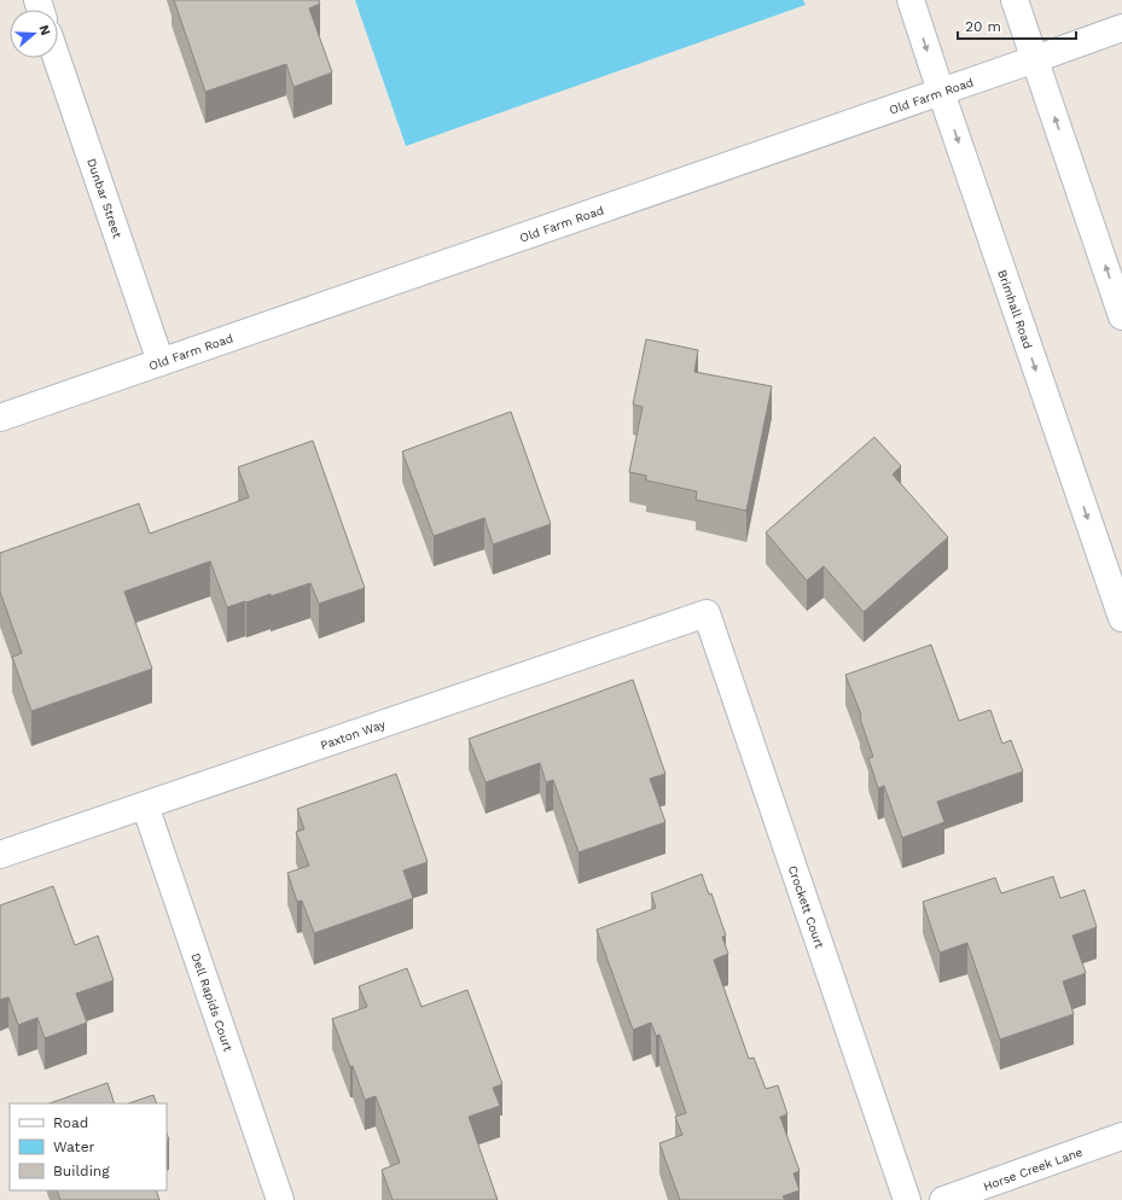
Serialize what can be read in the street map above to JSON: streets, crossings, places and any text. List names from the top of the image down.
{
  "streets": {
    "street": [
      "Old Farm Road",
      "Dunbar Street",
      "Brimhall Road",
      "Paxton Way",
      "Crockett Court",
      "Dell Rapids Court",
      "Horse Creek Lane"
    ]
  },
  "crossings": [
    ["Old Farm Road", "Dunbar Street"],
    ["Old Farm Road", "Brimhall Road"],
    ["Paxton Way", "Crockett Court"],
    ["Paxton Way", "Dell Rapids Court"]
  ],
  "legend": ["Road", "Water", "Building"],
  "scale_bar": "20 m",
  "north": "right"
}
